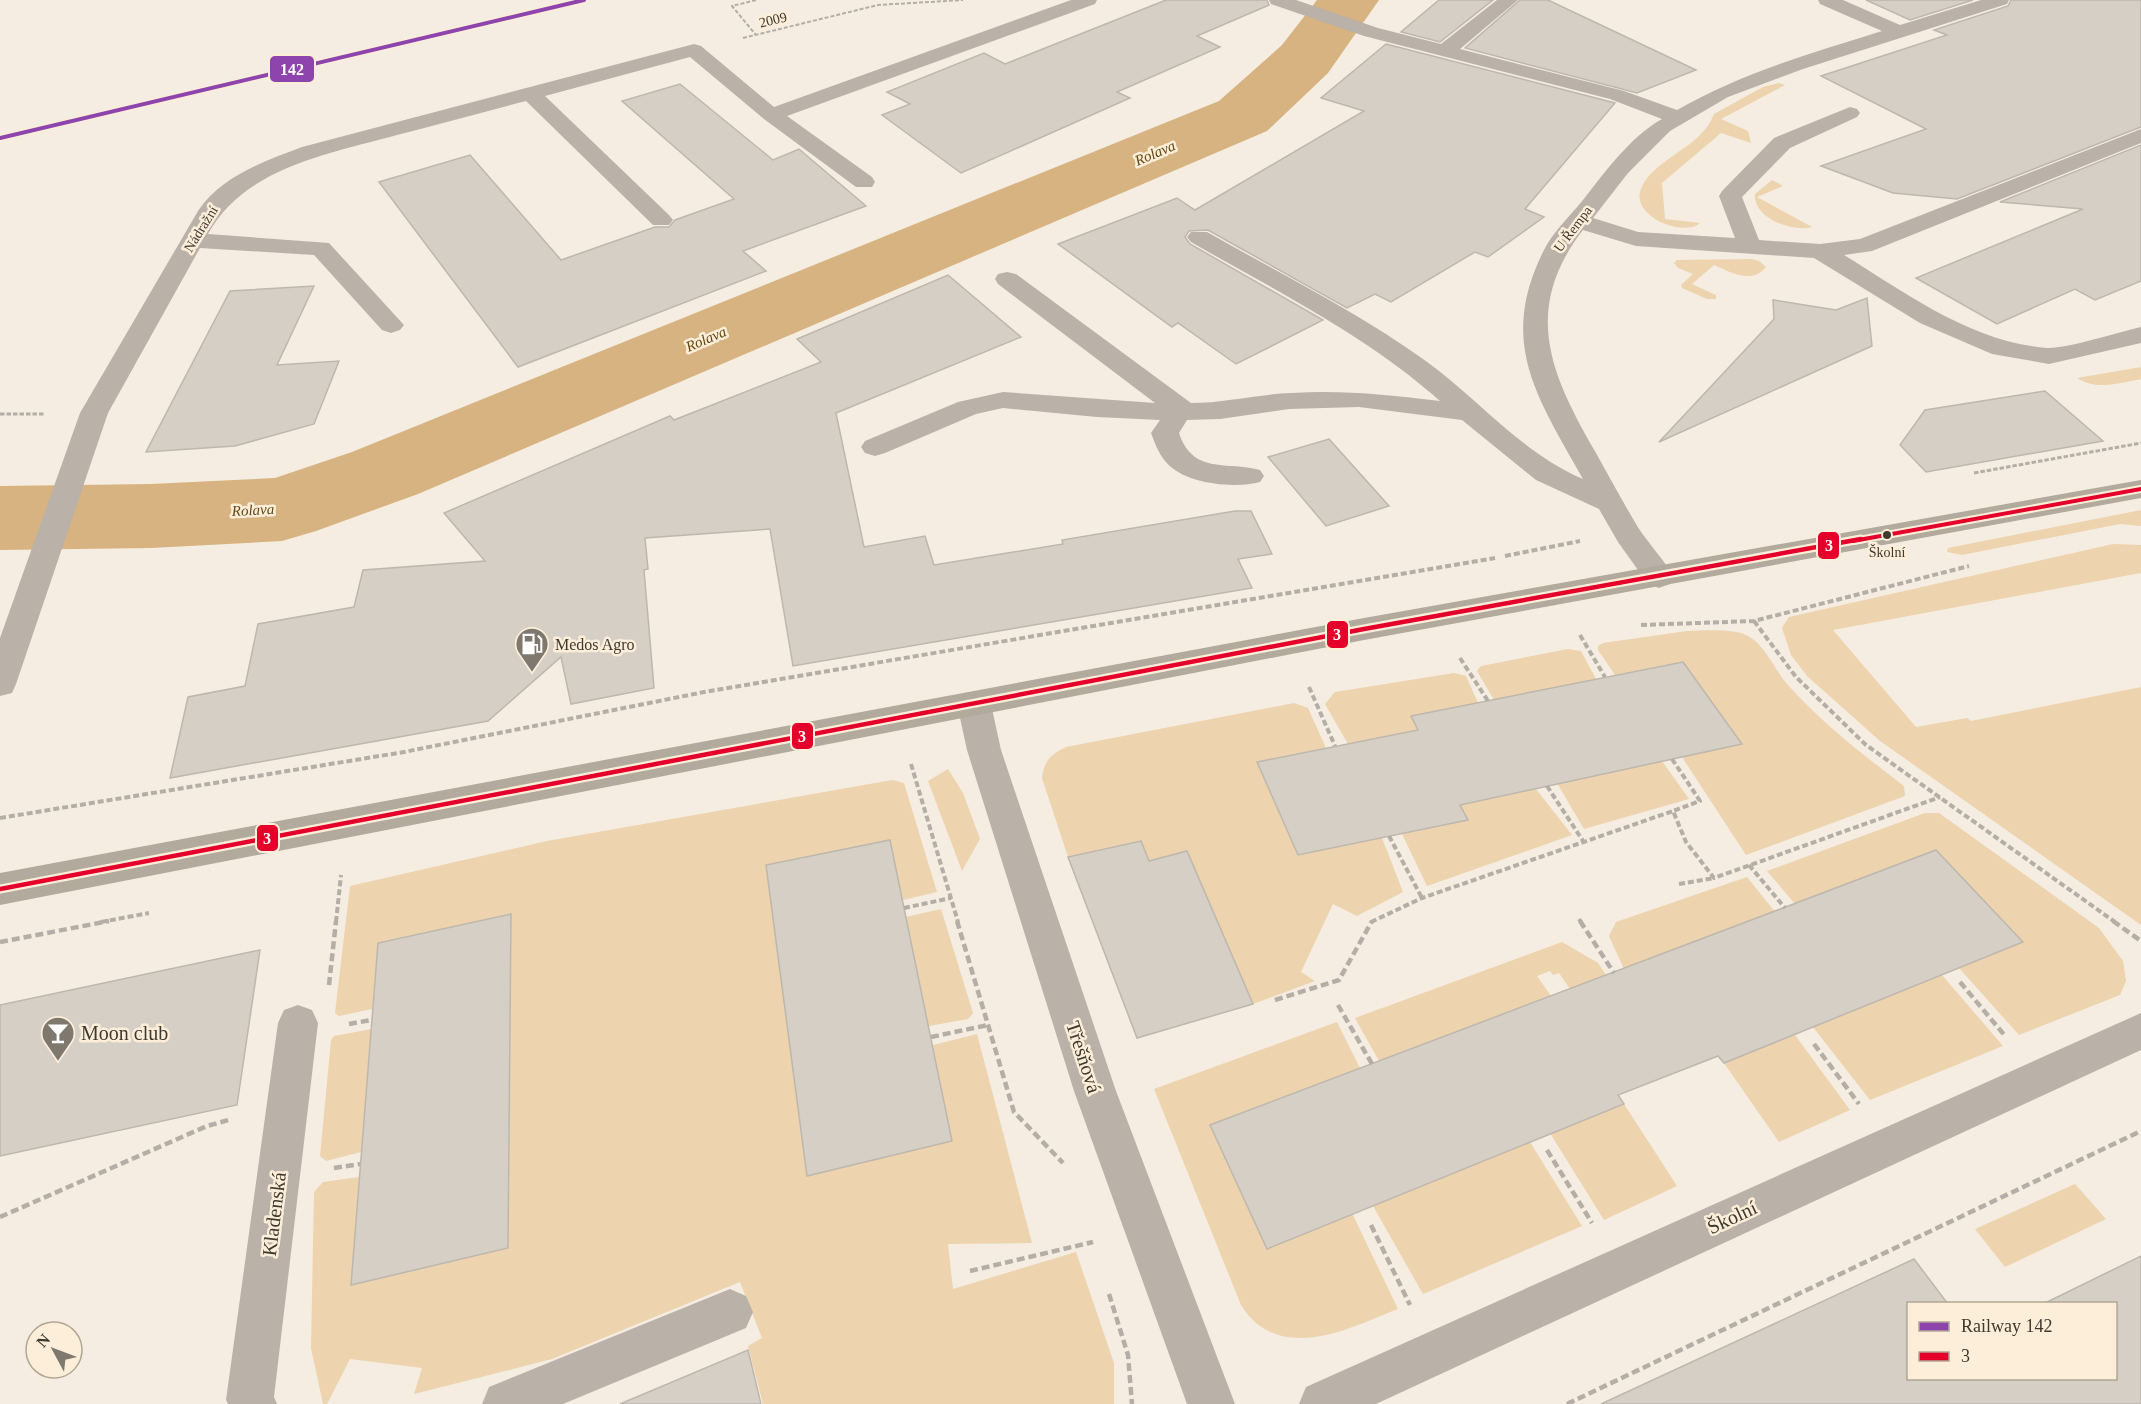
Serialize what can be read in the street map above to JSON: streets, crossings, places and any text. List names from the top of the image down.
{
  "streets": {
    "street": [
      "Nádražní",
      "U Řempa",
      "Třešňová",
      "Kladenská",
      "Školní"
    ],
    "path": ["2009"]
  },
  "crossings": [
    ["2009", "Nádražní"]
  ],
  "water": ["Rolava"],
  "places": {
    "other": ["Školní"],
    "fuel station": ["Medos Agro"],
    "bar": ["Moon club"]
  },
  "lines": ["rail line 142", "transit line 3"],
  "legend": ["Railway 142", "3"],
  "north": "top left"
}
